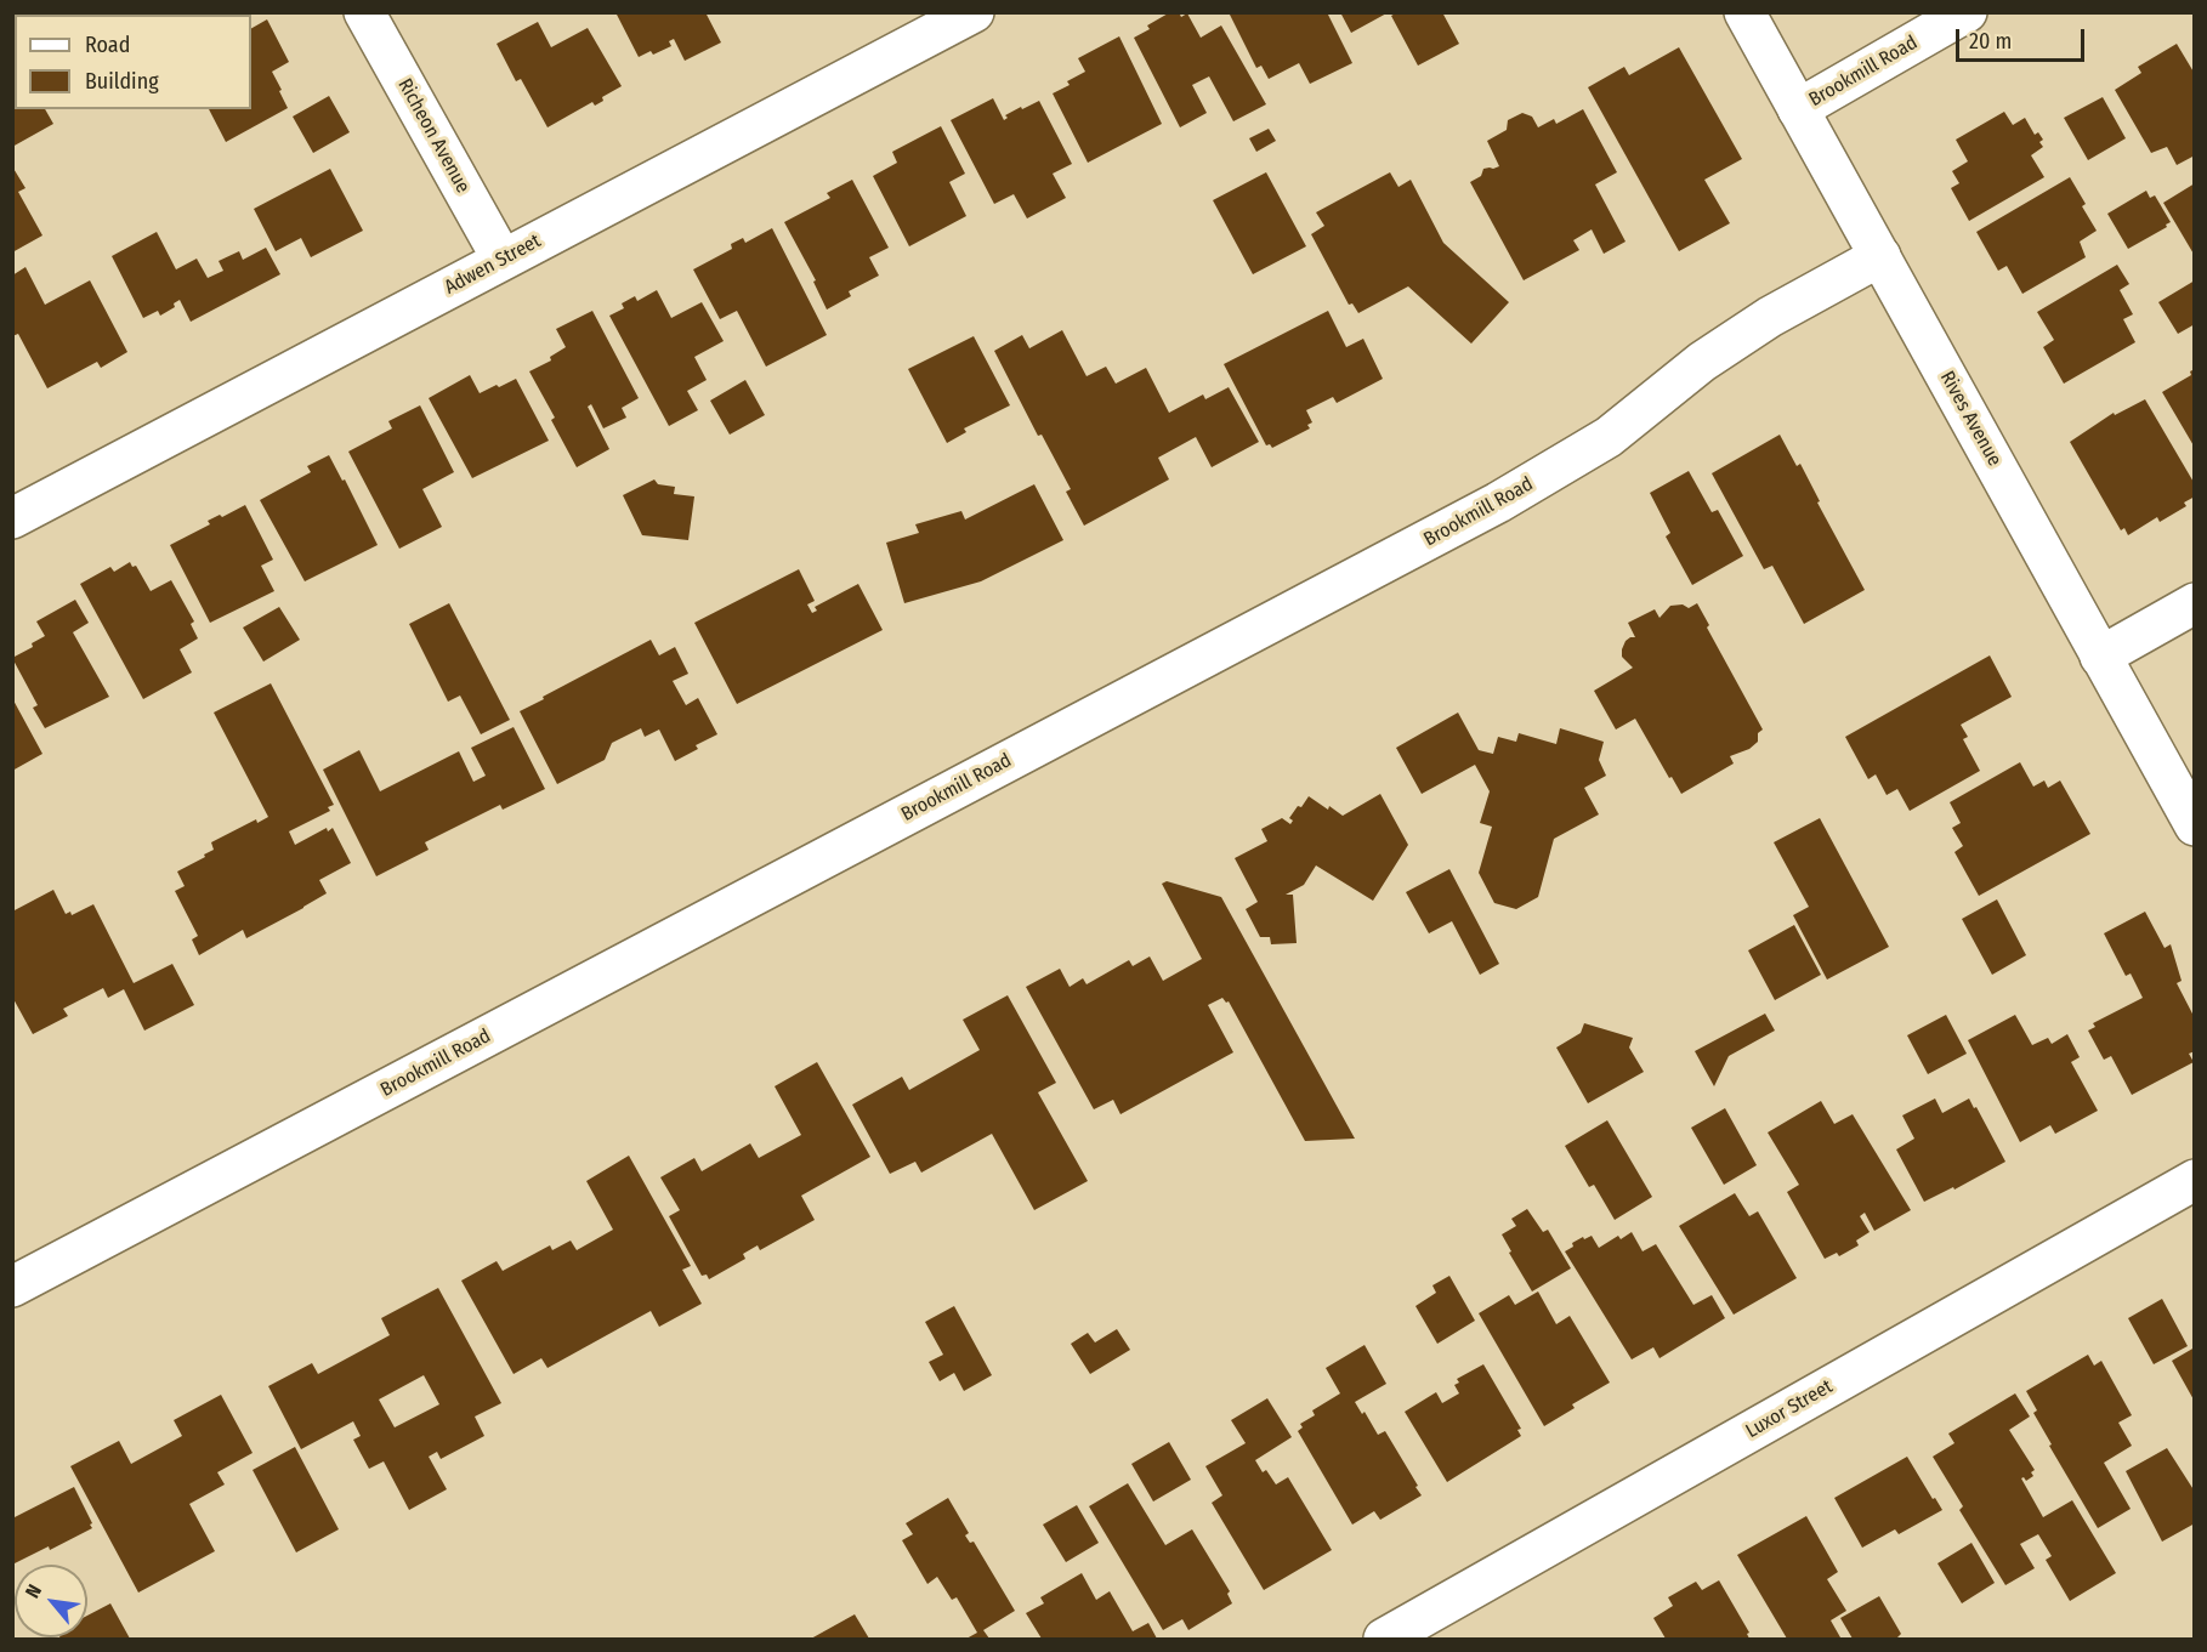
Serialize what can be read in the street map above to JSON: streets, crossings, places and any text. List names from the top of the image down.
{
  "streets": {
    "street": [
      "Brookmill Road",
      "Richeon Avenue",
      "Adwen Street",
      "Rives Avenue",
      "Luxor Street"
    ]
  },
  "crossings": [
    ["Brookmill Road", "Rives Avenue"],
    ["Richeon Avenue", "Adwen Street"]
  ],
  "legend": ["Road", "Building"],
  "scale_bar": "20 m",
  "north": "top left"
}
